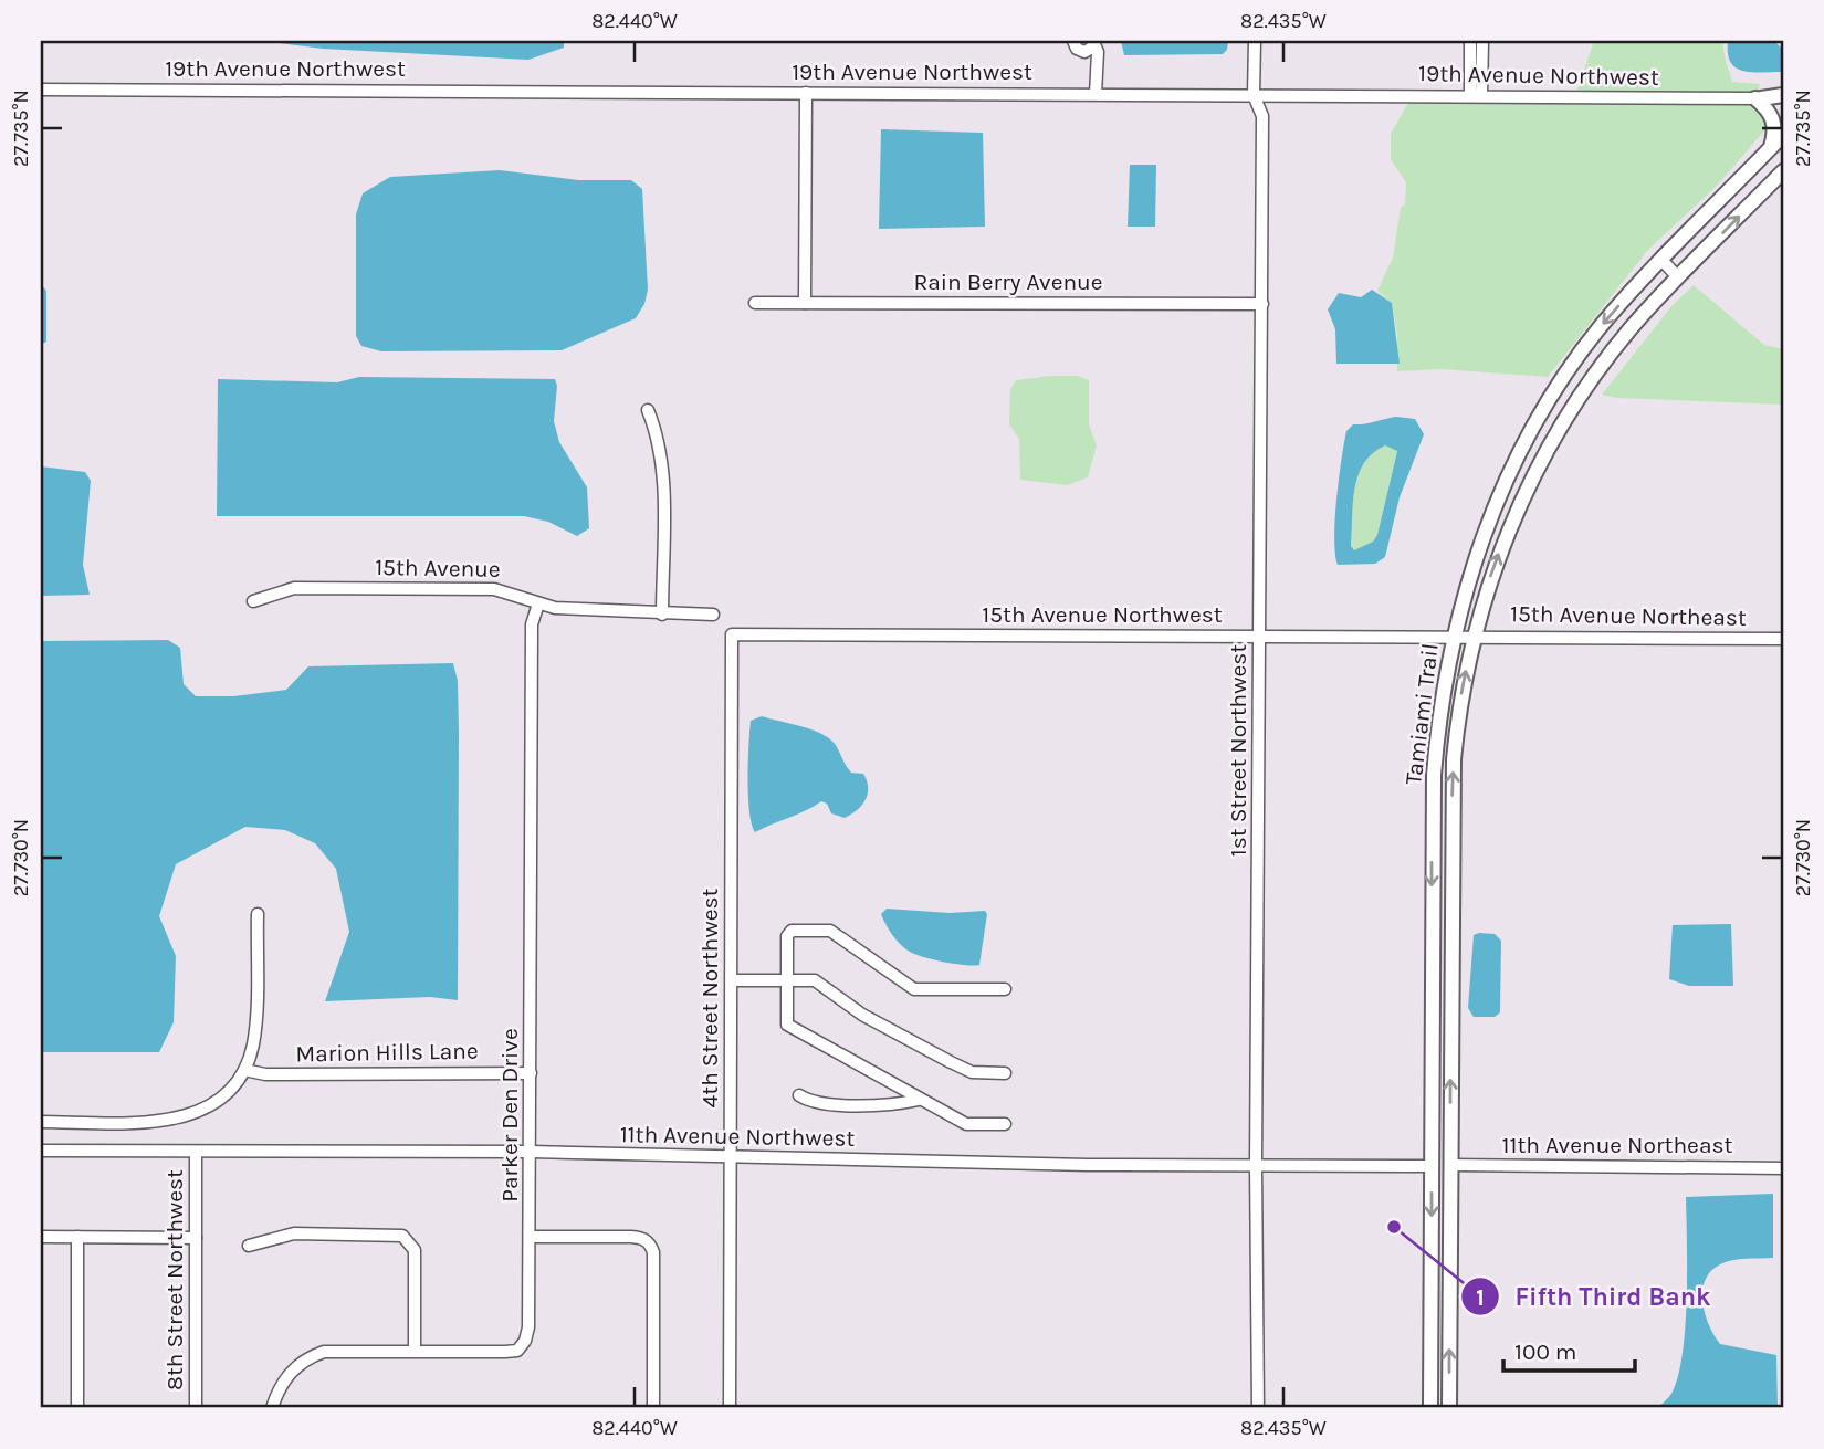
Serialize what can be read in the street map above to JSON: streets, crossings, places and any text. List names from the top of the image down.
{
  "streets": {
    "main road": ["Tamiami Trail"],
    "street": [
      "19th Avenue Northwest",
      "Rain Berry Avenue",
      "15th Avenue",
      "15th Avenue Northwest",
      "15th Avenue Northeast",
      "1st Street Northwest",
      "4th Street Northwest",
      "Marion Hills Lane",
      "Parker Den Drive",
      "11th Avenue Northwest",
      "11th Avenue Northeast",
      "8th Street Northwest"
    ]
  },
  "crossings": [
    ["19th Avenue Northwest", "1st Street Northwest"],
    ["Rain Berry Avenue", "1st Street Northwest"],
    ["15th Avenue", "Parker Den Drive"],
    ["15th Avenue Northwest", "15th Avenue Northeast"],
    ["15th Avenue Northwest", "Tamiami Trail"],
    ["15th Avenue Northwest", "1st Street Northwest"],
    ["15th Avenue Northwest", "4th Street Northwest"],
    ["15th Avenue Northeast", "Tamiami Trail"],
    ["Tamiami Trail", "11th Avenue Northwest"],
    ["Tamiami Trail", "11th Avenue Northeast"],
    ["1st Street Northwest", "11th Avenue Northwest"],
    ["4th Street Northwest", "11th Avenue Northwest"],
    ["Marion Hills Lane", "Parker Den Drive"],
    ["Parker Den Drive", "11th Avenue Northwest"],
    ["11th Avenue Northwest", "8th Street Northwest"]
  ],
  "places": ["Fifth Third Bank"],
  "scale_bar": "100 m",
  "coordinates": [
    "82.440°W",
    "82.435°W",
    "27.735°N",
    "27.730°N"
  ]
}
